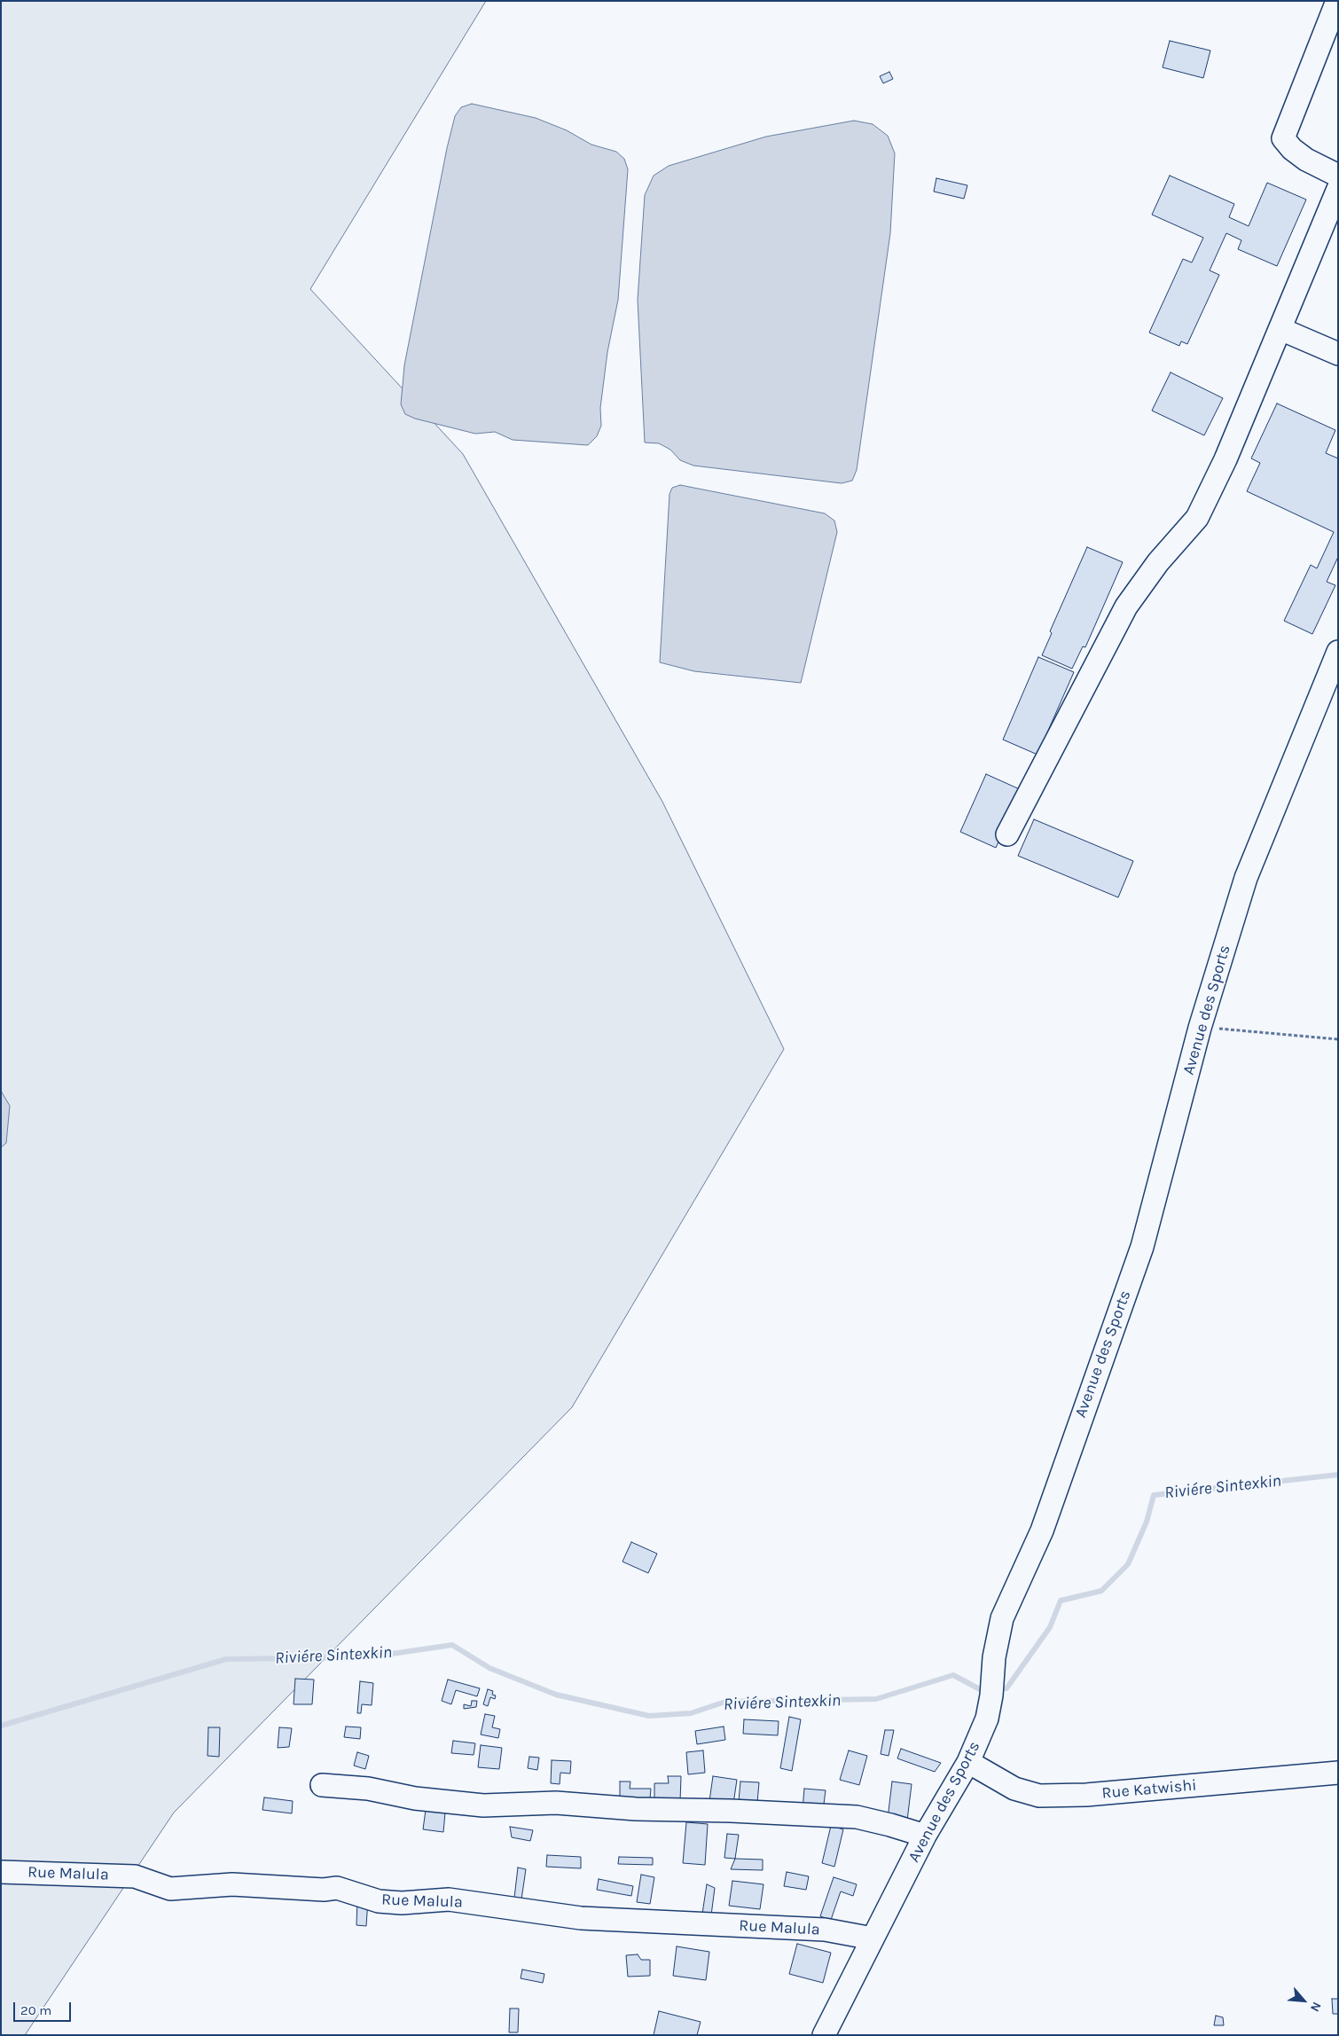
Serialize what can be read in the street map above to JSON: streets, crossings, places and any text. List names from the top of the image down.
{
  "streets": {
    "street": ["Avenue des Sports", "Rue Katwishi", "Rue Malula"]
  },
  "crossings": [
    ["Avenue des Sports", "Rue Katwishi"],
    ["Avenue des Sports", "Rue Malula"]
  ],
  "water": ["Riviére Sintexkin"],
  "scale_bar": "20 m",
  "north": "bottom right"
}
